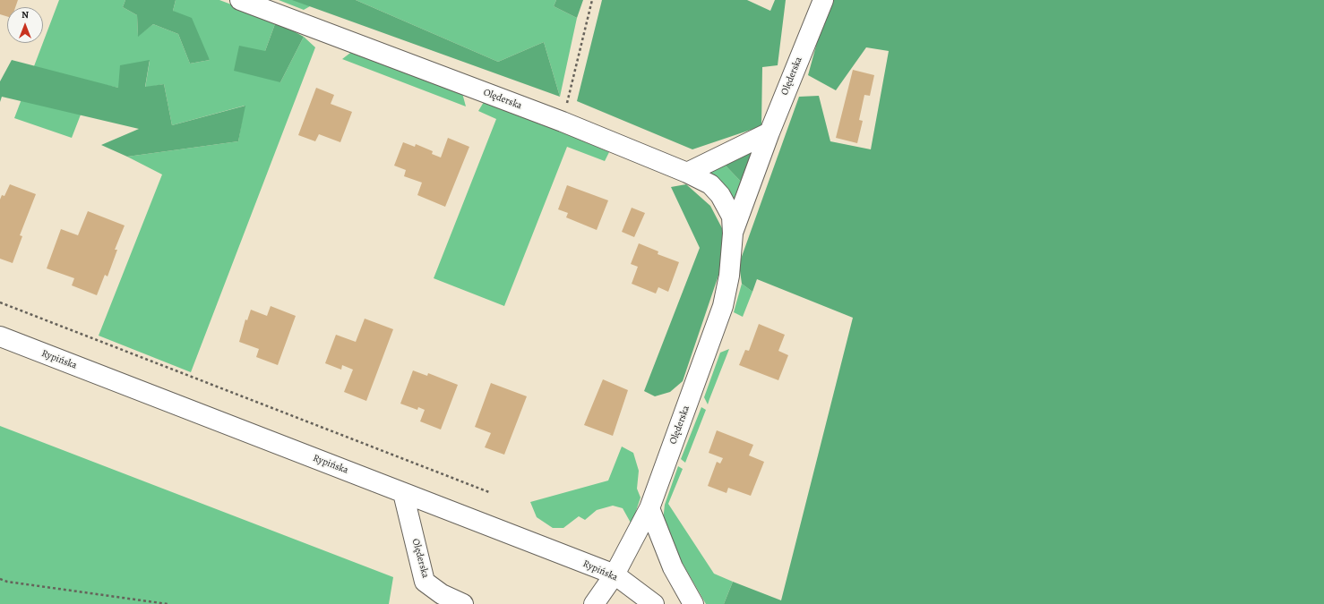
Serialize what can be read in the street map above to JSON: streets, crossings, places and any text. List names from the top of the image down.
{
  "streets": {
    "street": ["Olęderska", "Rypińska"]
  },
  "crossings": [
    ["Olęderska", "Rypińska"]
  ],
  "north": "top"
}
